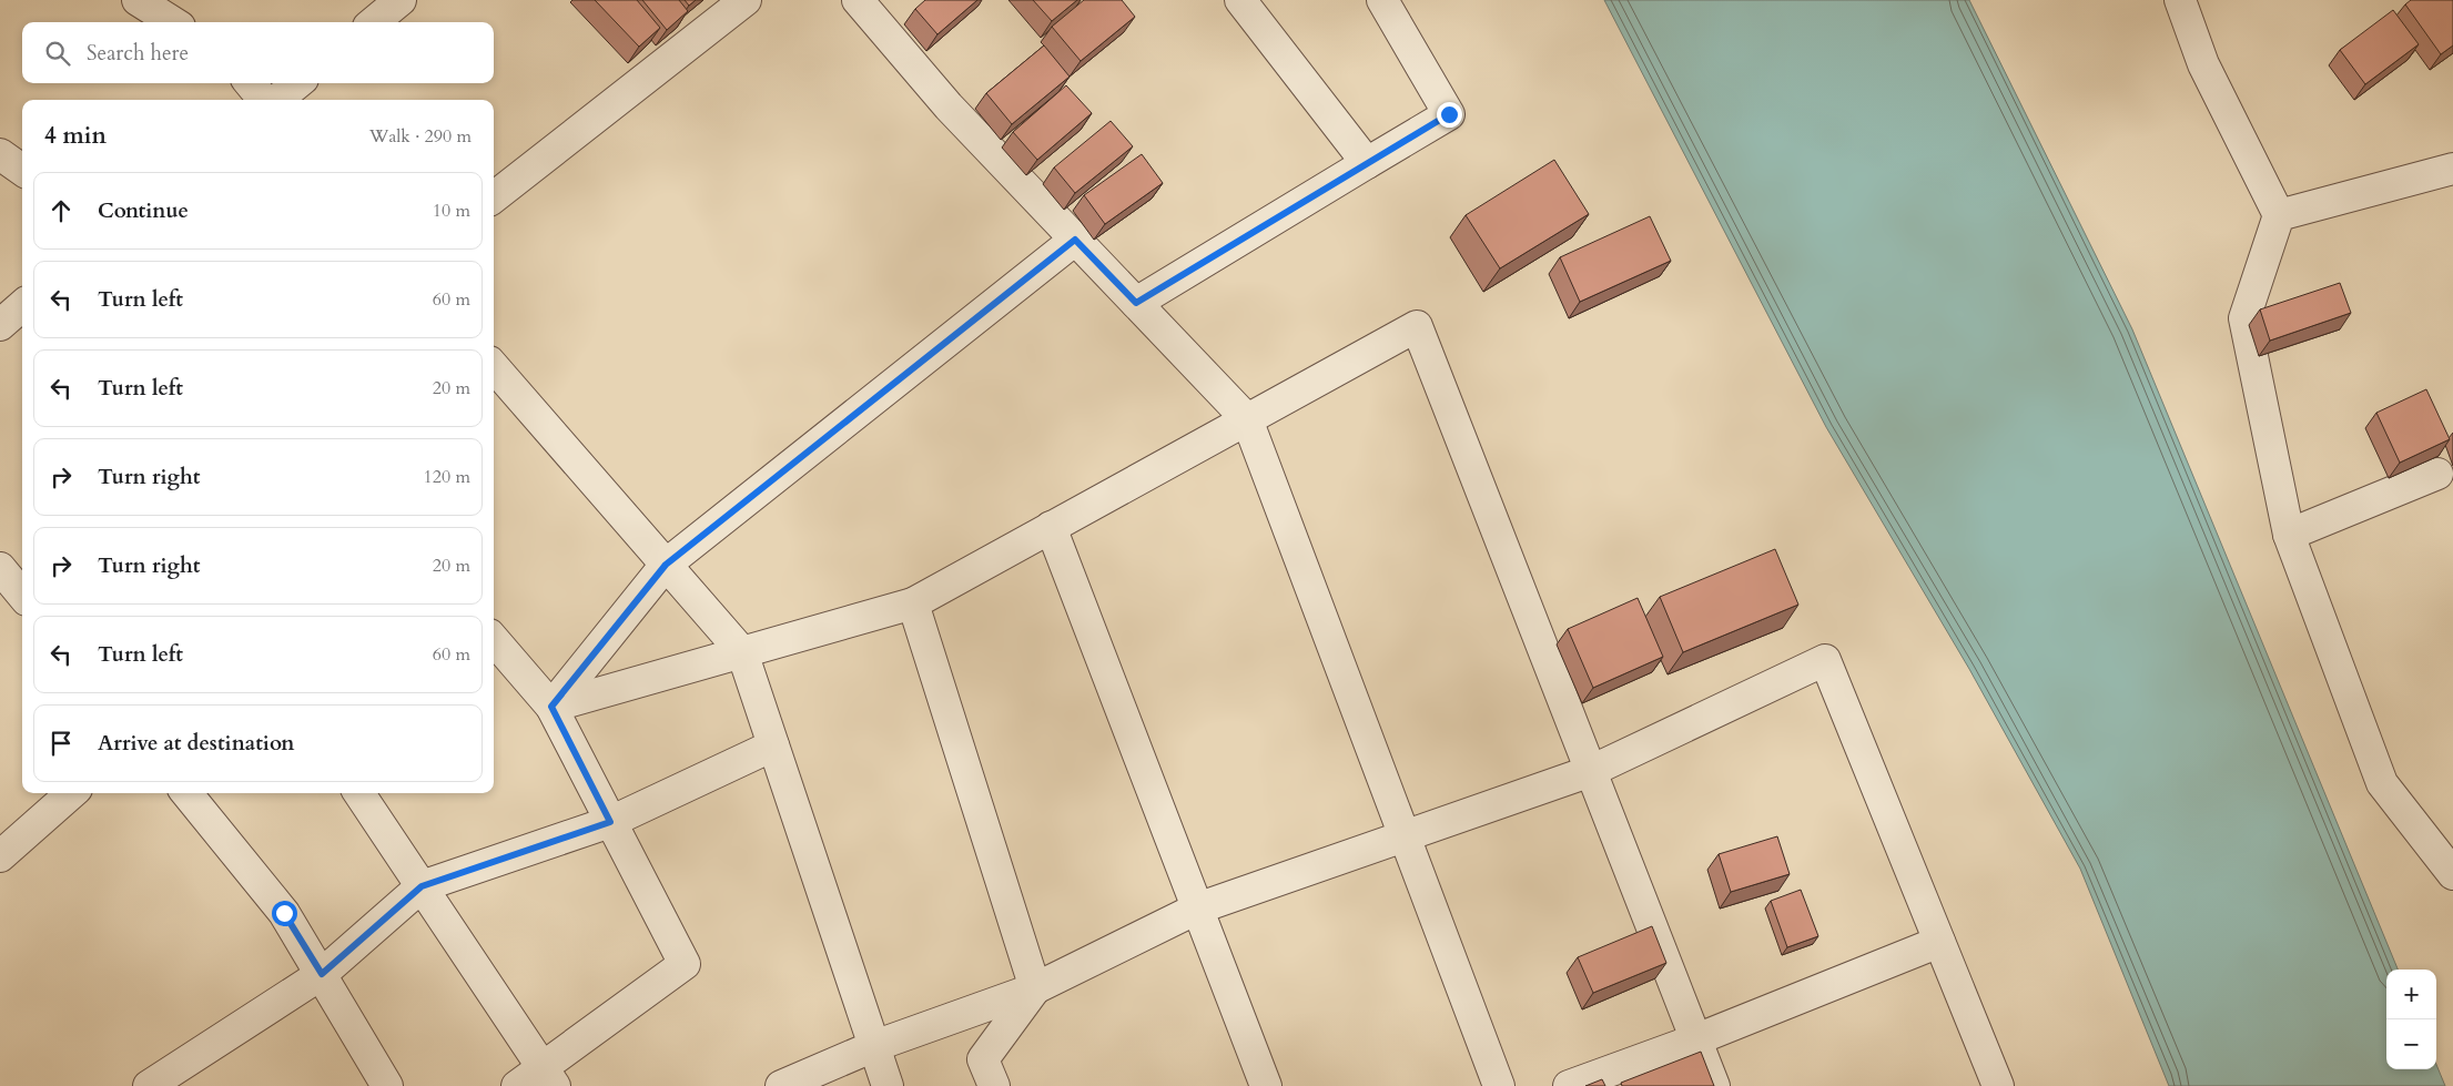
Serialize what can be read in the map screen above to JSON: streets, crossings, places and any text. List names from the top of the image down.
{
  "page": {
    "search": "Search here",
    "heading": ["4 min", "Walk · 290 m"],
    "list": [
      ["Continue", "10 m"],
      ["Turn left", "60 m"],
      ["Turn left", "20 m"],
      ["Turn right", "120 m"],
      ["Turn right", "20 m"],
      ["Turn left", "60 m"],
      "Arrive at destination"
    ],
    "map_buttons": ["+", "−"]
  }
}
